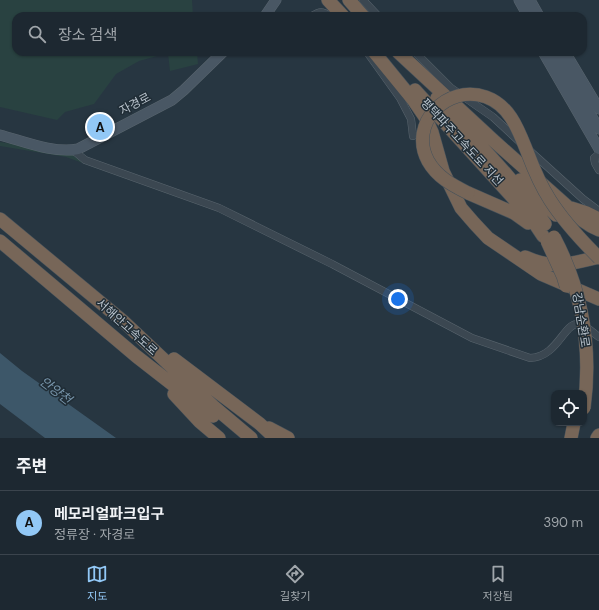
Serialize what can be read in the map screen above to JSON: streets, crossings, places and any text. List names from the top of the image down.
{
  "streets": {
    "highway": ["평택파주고속도로 지선", "강남순환로", "서해안고속도로"],
    "main road": ["자경로"]
  },
  "crossings": [
    ["평택파주고속도로 지선", "강남순환로"]
  ],
  "water": ["안양천"],
  "page": {
    "search": "장소 검색",
    "pins": "A",
    "heading": "주변",
    "list": [
      {
        "mark": "A",
        "name": "메모리얼파크입구",
        "note": "정류장 · 자경로",
        "value": "390 m"
      }
    ],
    "nav": ["지도", "길찾기", "저장됨"]
  }
}
